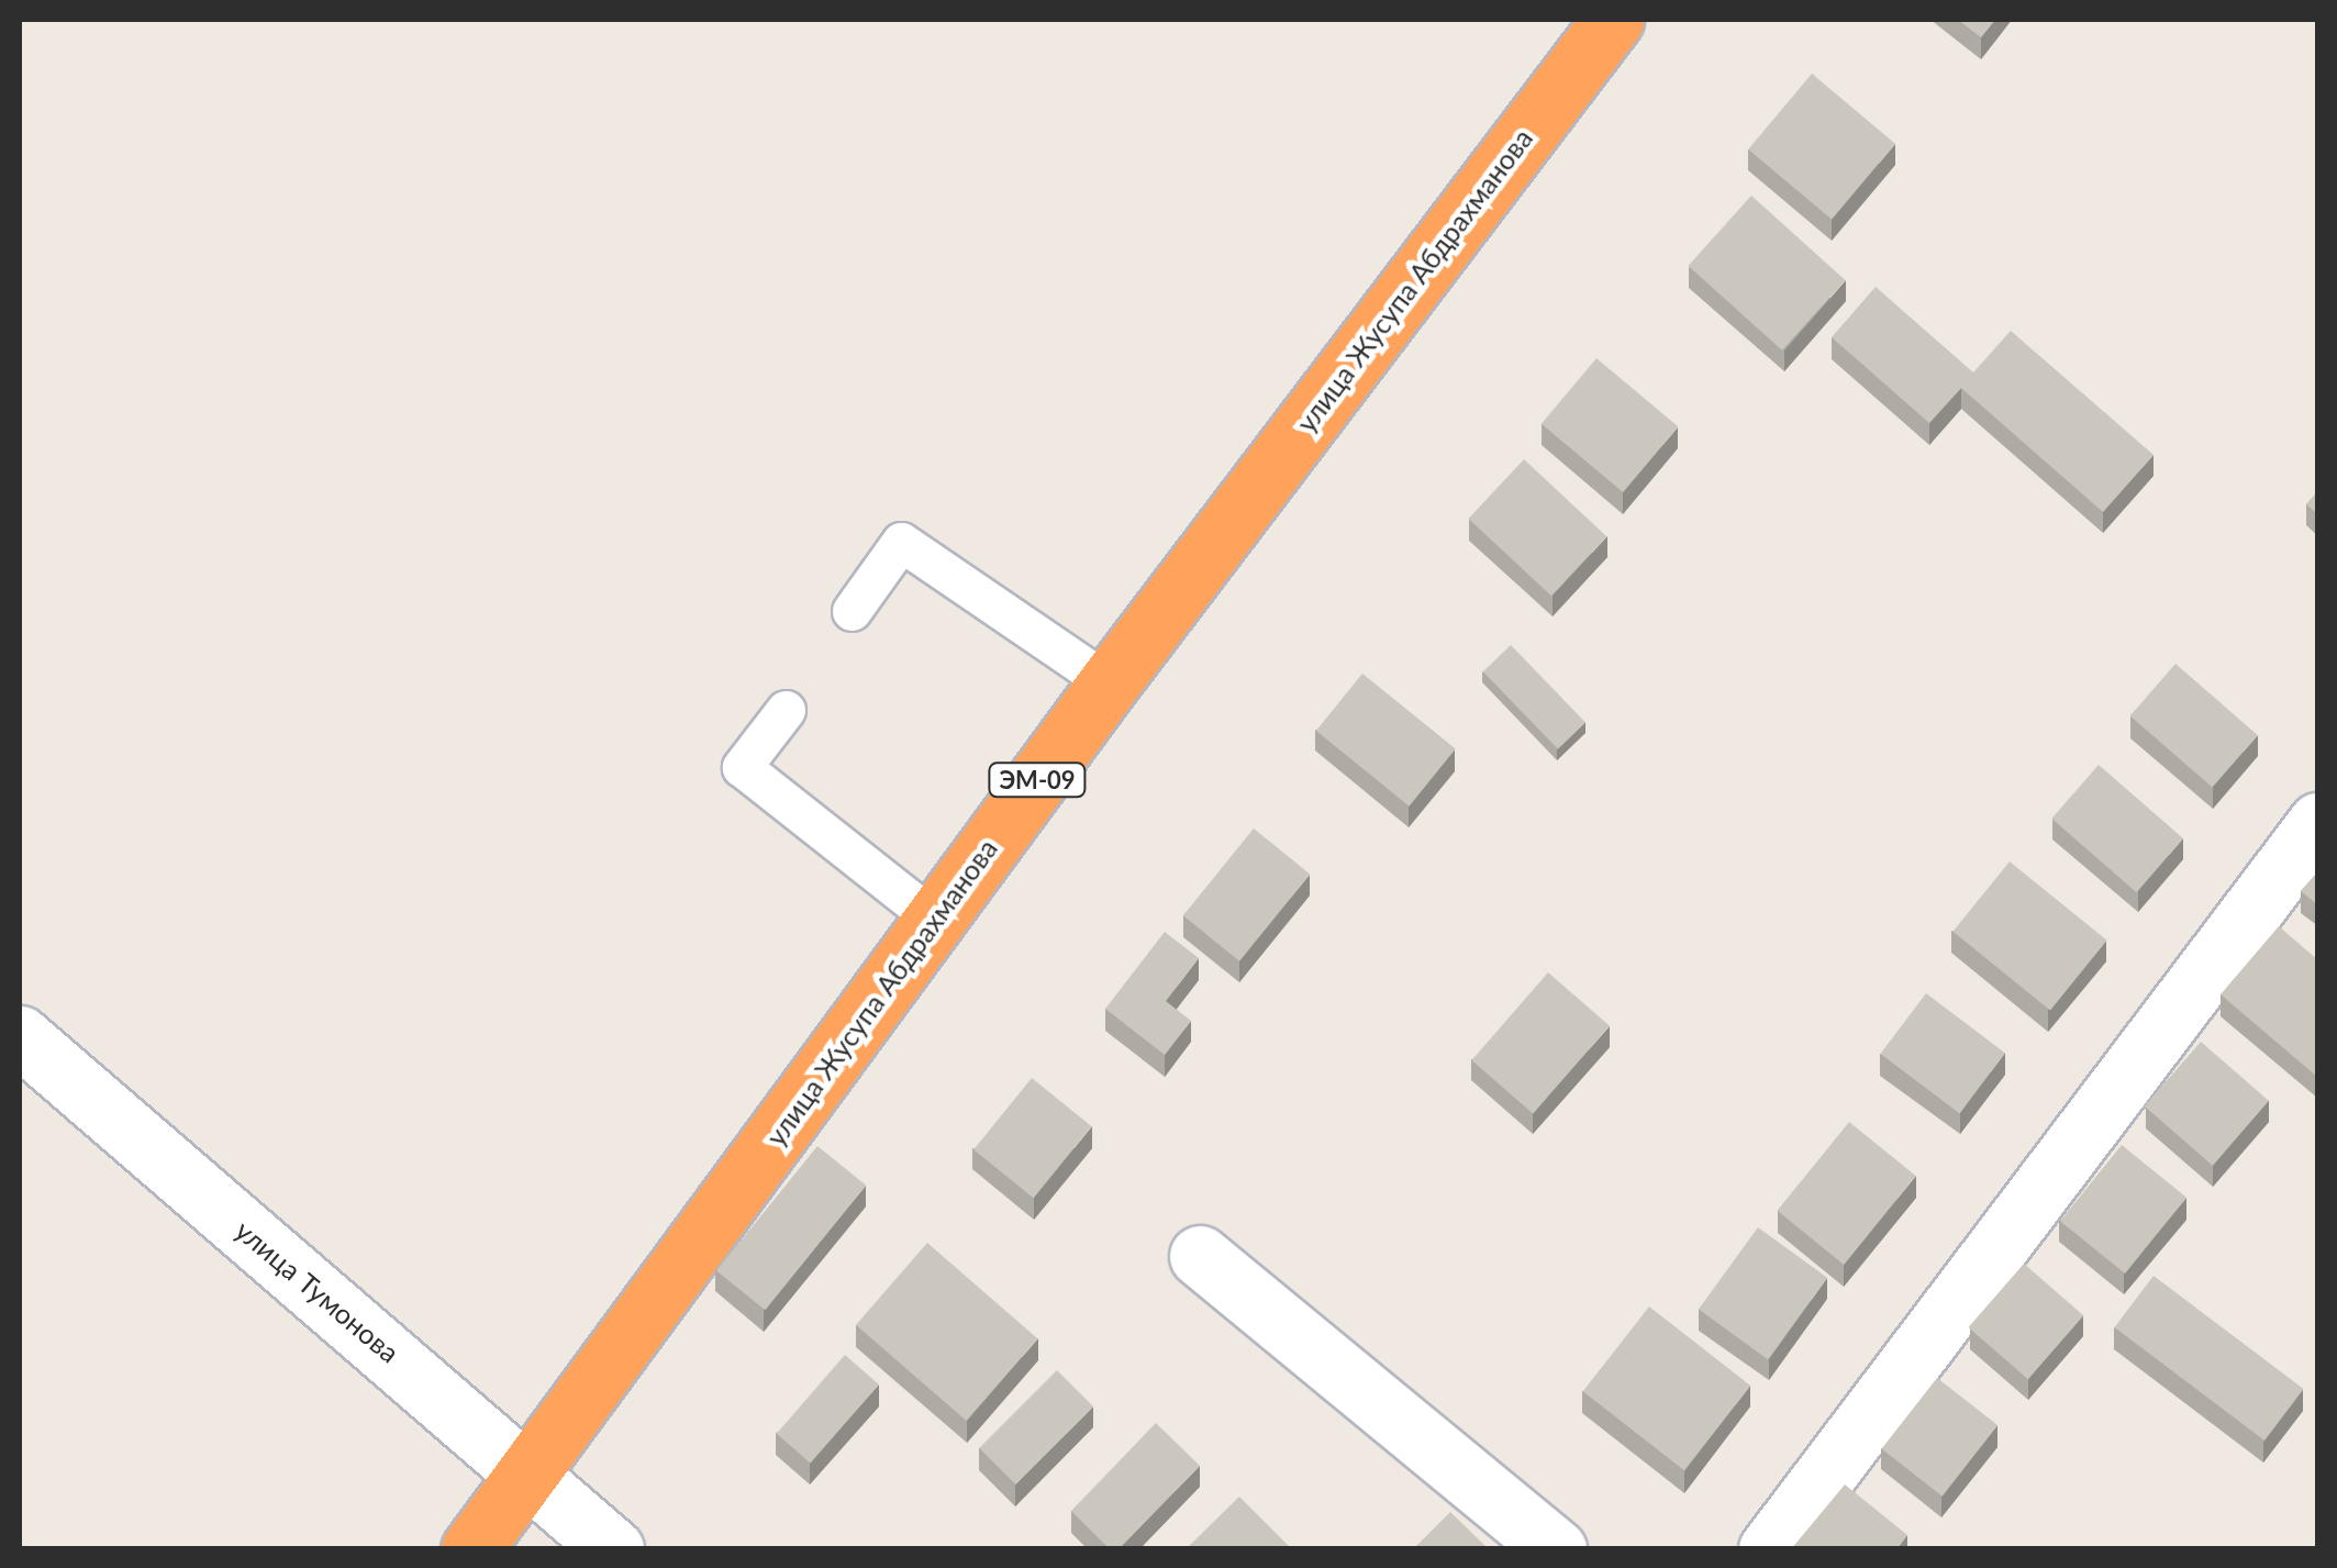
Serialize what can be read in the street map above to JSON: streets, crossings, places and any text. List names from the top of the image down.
{
  "streets": {
    "highway": ["улица Жусупа Абдрахманова", "ЭМ-09"],
    "street": ["улица Тумонова"]
  },
  "crossings": [
    ["улица Жусупа Абдрахманова", "улица Тумонова"]
  ]
}
